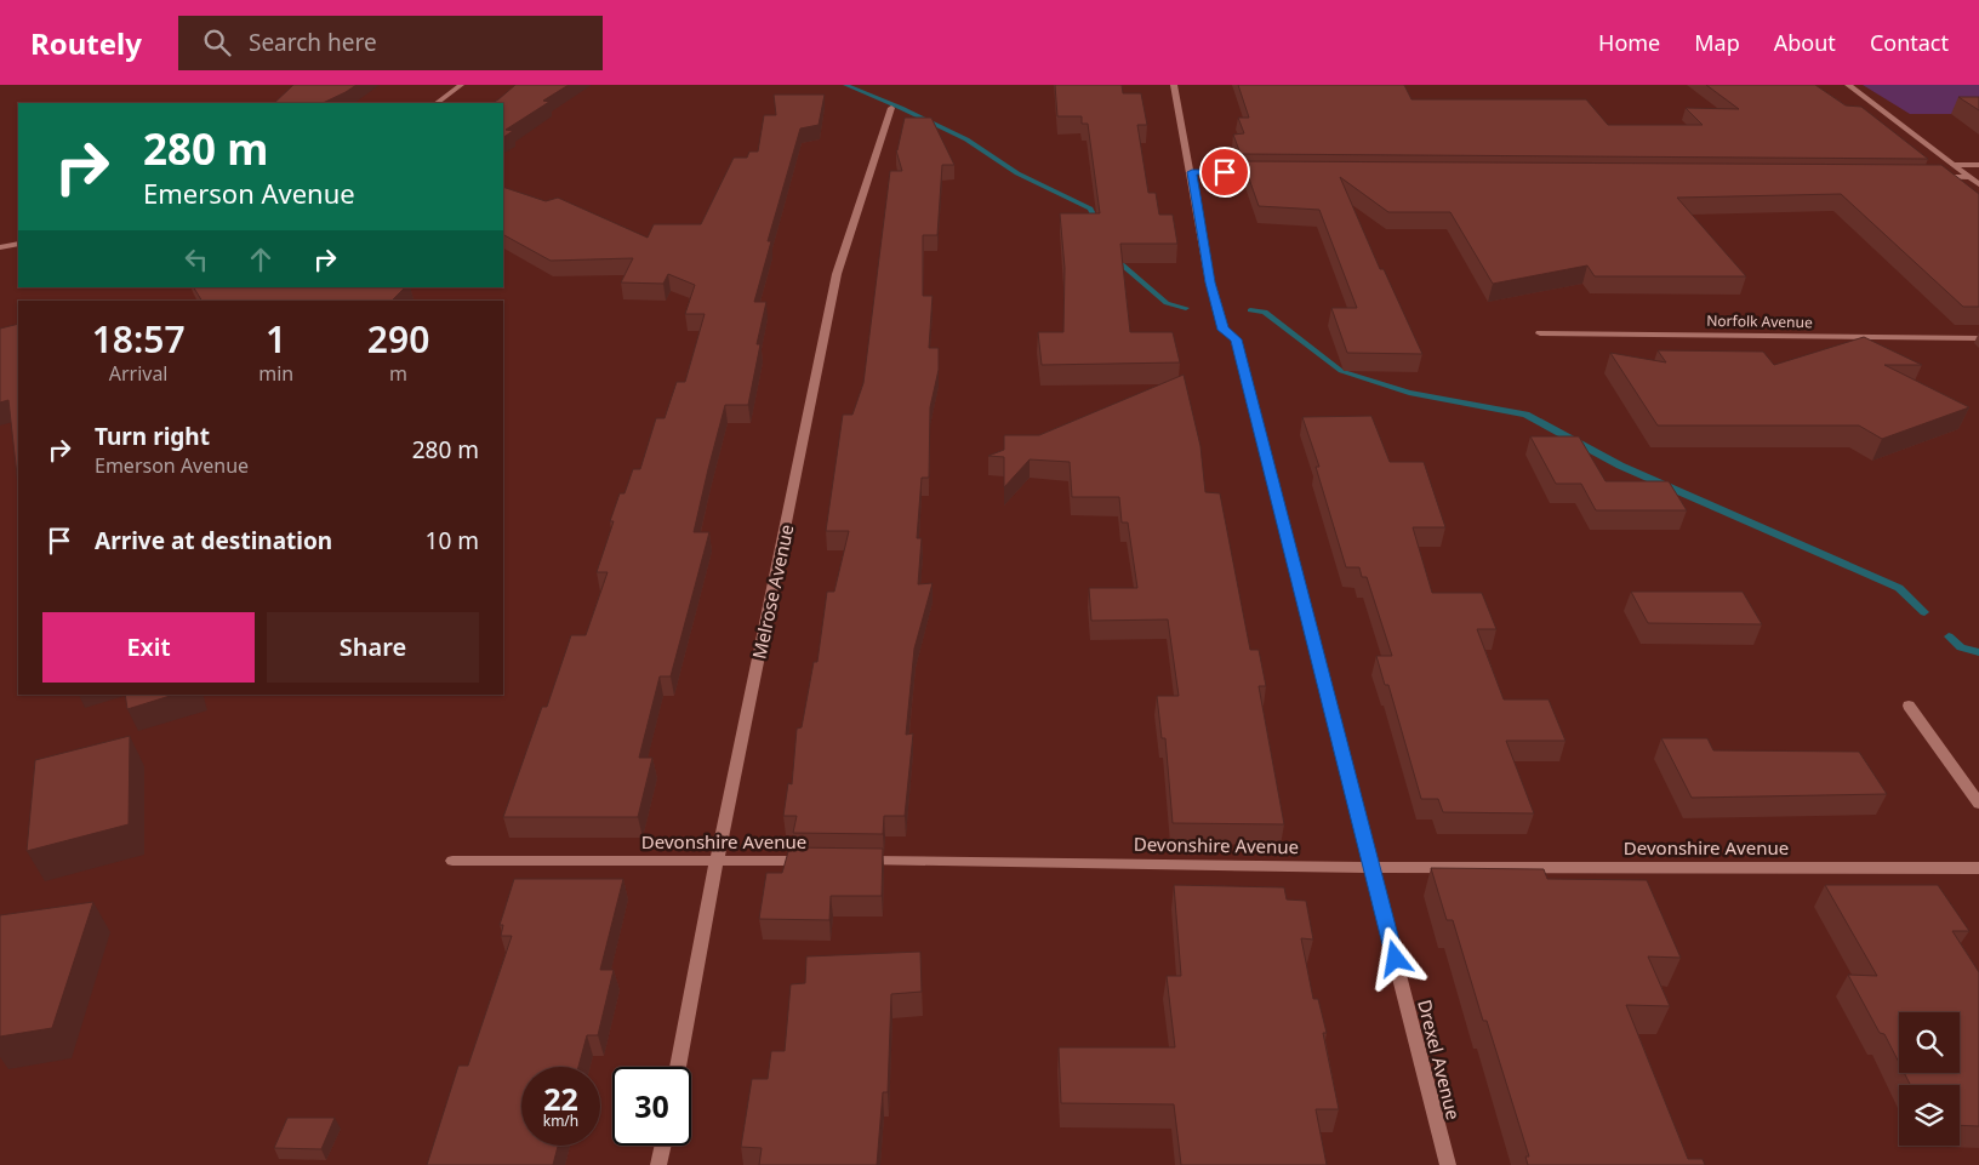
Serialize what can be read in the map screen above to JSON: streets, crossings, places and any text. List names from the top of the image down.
{
  "streets": {
    "street": [
      "Norfolk Avenue",
      "Melrose Avenue",
      "Devonshire Avenue",
      "Drexel Avenue"
    ]
  },
  "crossings": [
    ["Melrose Avenue", "Devonshire Avenue"],
    ["Devonshire Avenue", "Drexel Avenue"]
  ],
  "page": {
    "header": "Routely",
    "search": "Search here",
    "nav": [
      "Home",
      "Map",
      "About",
      "Contact"
    ],
    "turn": ["280 m", "Emerson Avenue"],
    "eta": [
      "18:57",
      "Arrival",
      "1",
      "min",
      "290",
      "m"
    ],
    "list": [
      {
        "name": "Turn right",
        "note": "Emerson Avenue",
        "value": "280 m"
      },
      {
        "name": "Arrive at destination",
        "value": "10 m"
      }
    ],
    "buttons": ["Exit", "Share"],
    "speed": "22 km/h",
    "limit": "30"
  }
}
